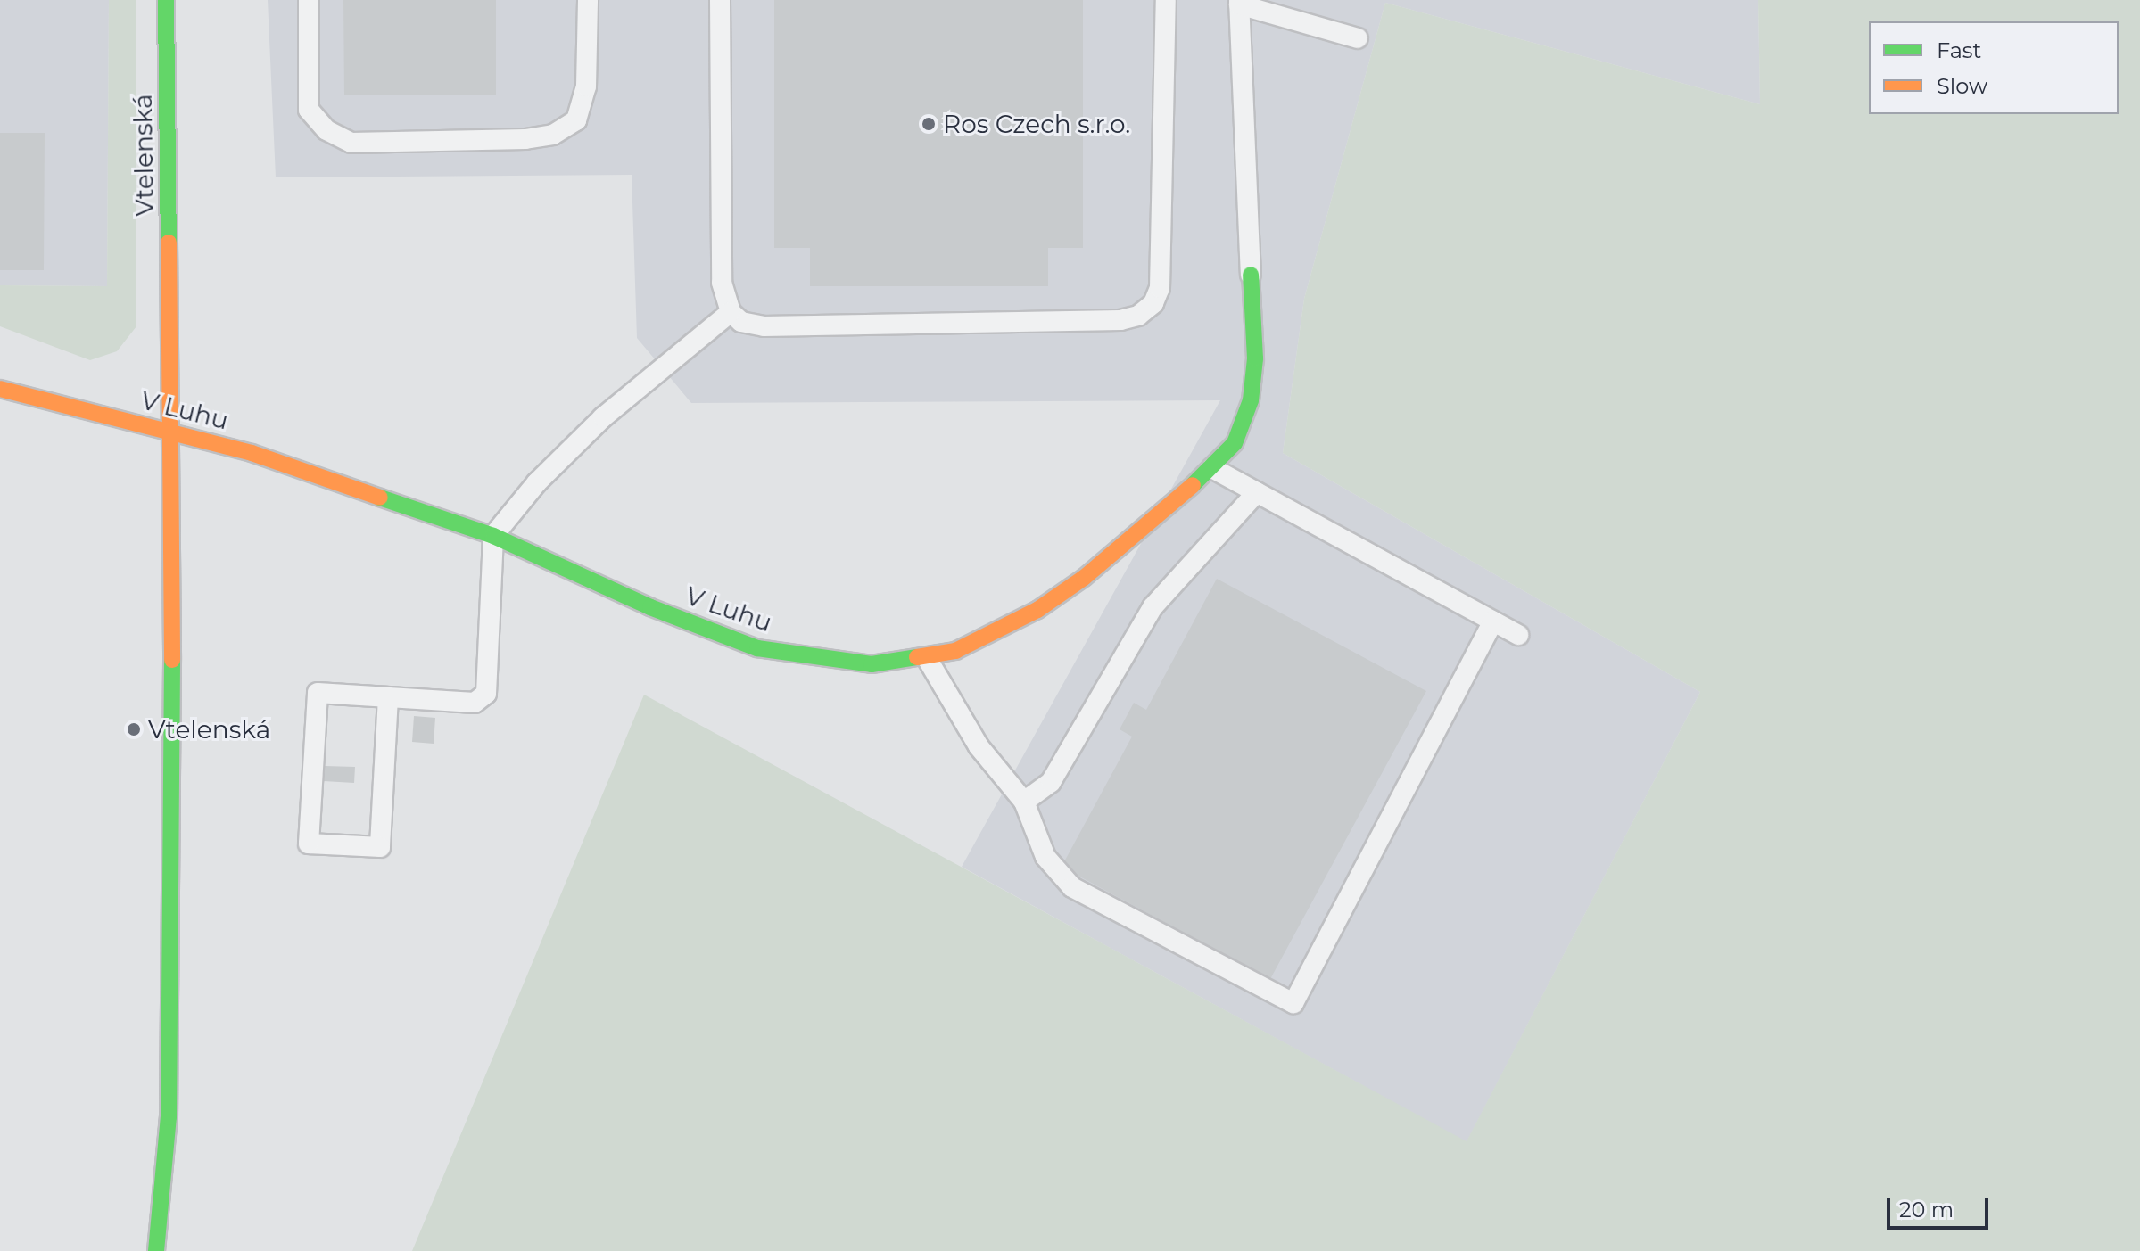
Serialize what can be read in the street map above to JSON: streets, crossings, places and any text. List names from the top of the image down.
{
  "streets": {
    "street": ["Vtelenská", "V Luhu"]
  },
  "crossings": [
    ["Vtelenská", "V Luhu"]
  ],
  "places": ["Ros Czech s.r.o.", "Vtelenská"],
  "legend": ["Fast", "Slow"],
  "scale_bar": "20 m"
}
